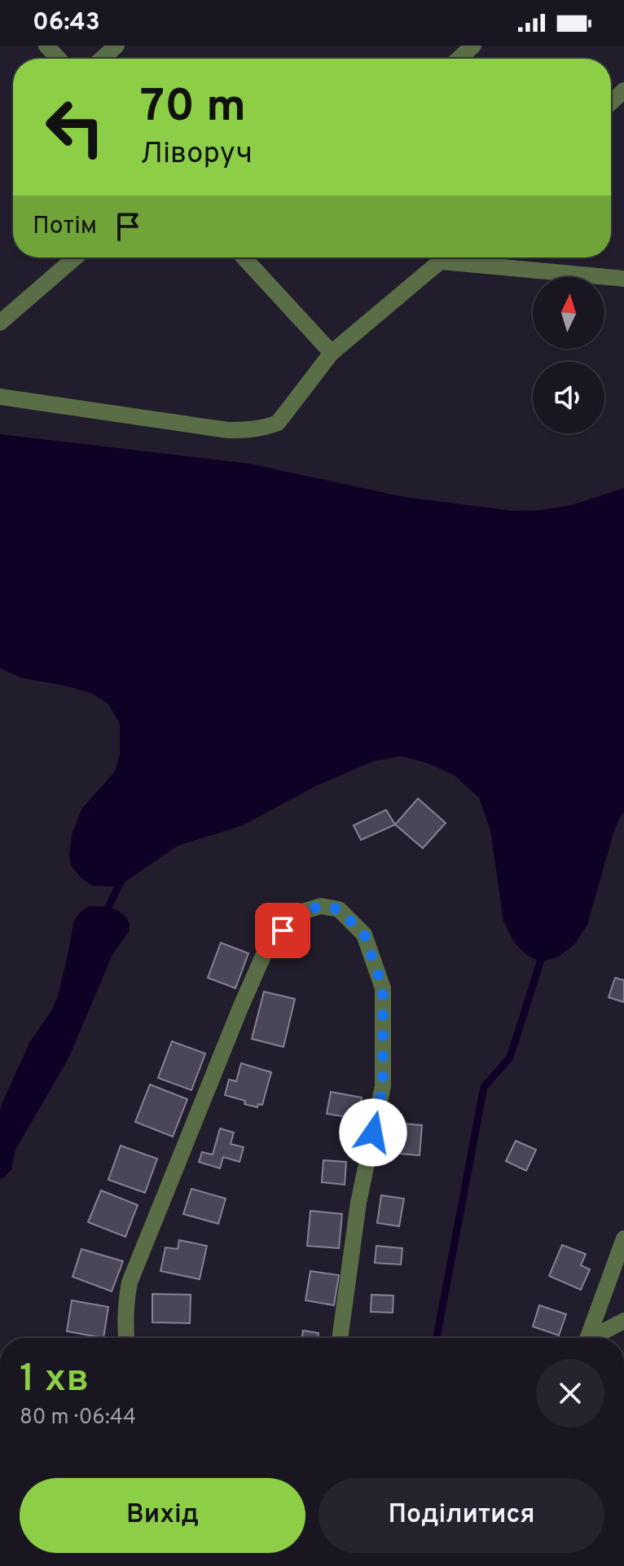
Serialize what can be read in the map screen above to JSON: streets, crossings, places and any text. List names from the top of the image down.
{
  "north": "top",
  "page": {
    "status": "06:43",
    "turn": ["70 m", "Ліворуч"],
    "then": "Потім",
    "heading": ["1 хв", "80 m · 06:44"],
    "buttons": ["Вихід", "Поділитися"]
  }
}
